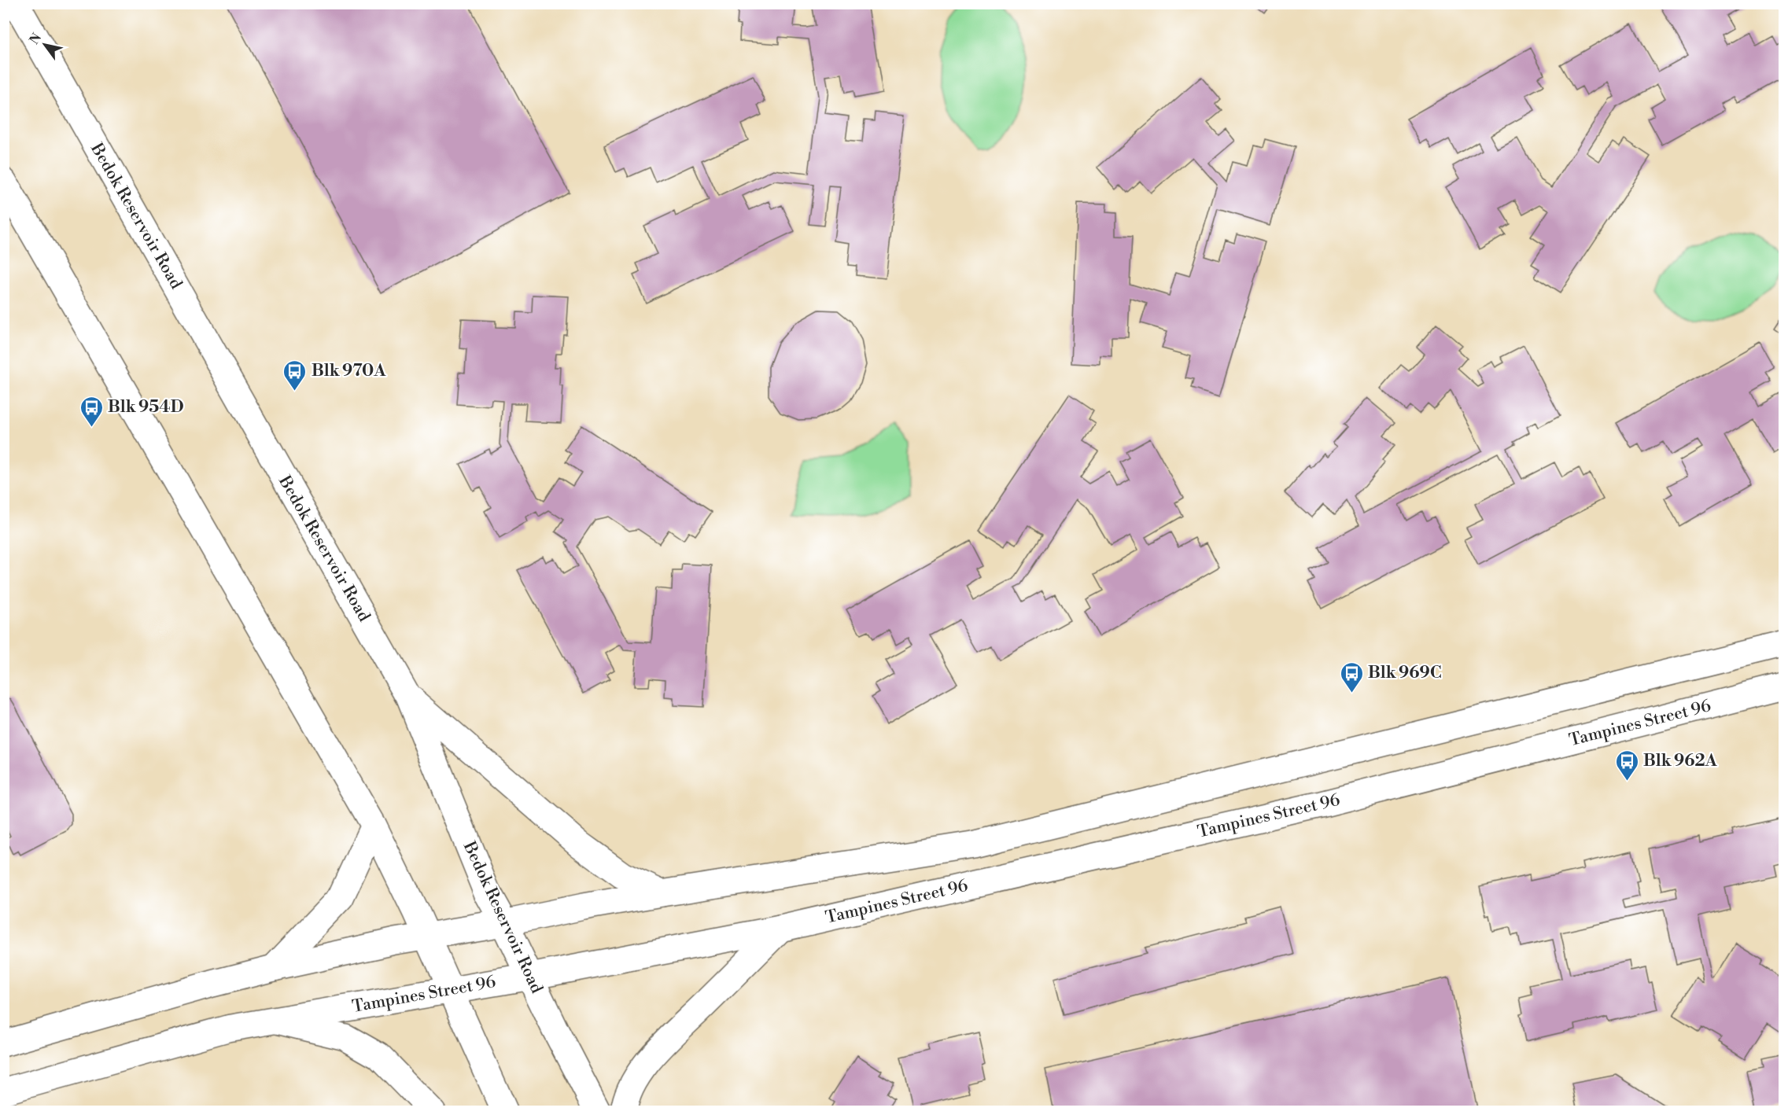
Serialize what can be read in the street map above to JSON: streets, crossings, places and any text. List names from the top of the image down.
{
  "streets": {
    "street": ["Bedok Reservoir Road", "Tampines Street 96"]
  },
  "crossings": [
    ["Bedok Reservoir Road", "Tampines Street 96"]
  ],
  "places": {
    "bus stop": [
      "Blk 970A",
      "Blk 954D",
      "Blk 969C",
      "Blk 962A"
    ]
  },
  "north": "top left"
}
